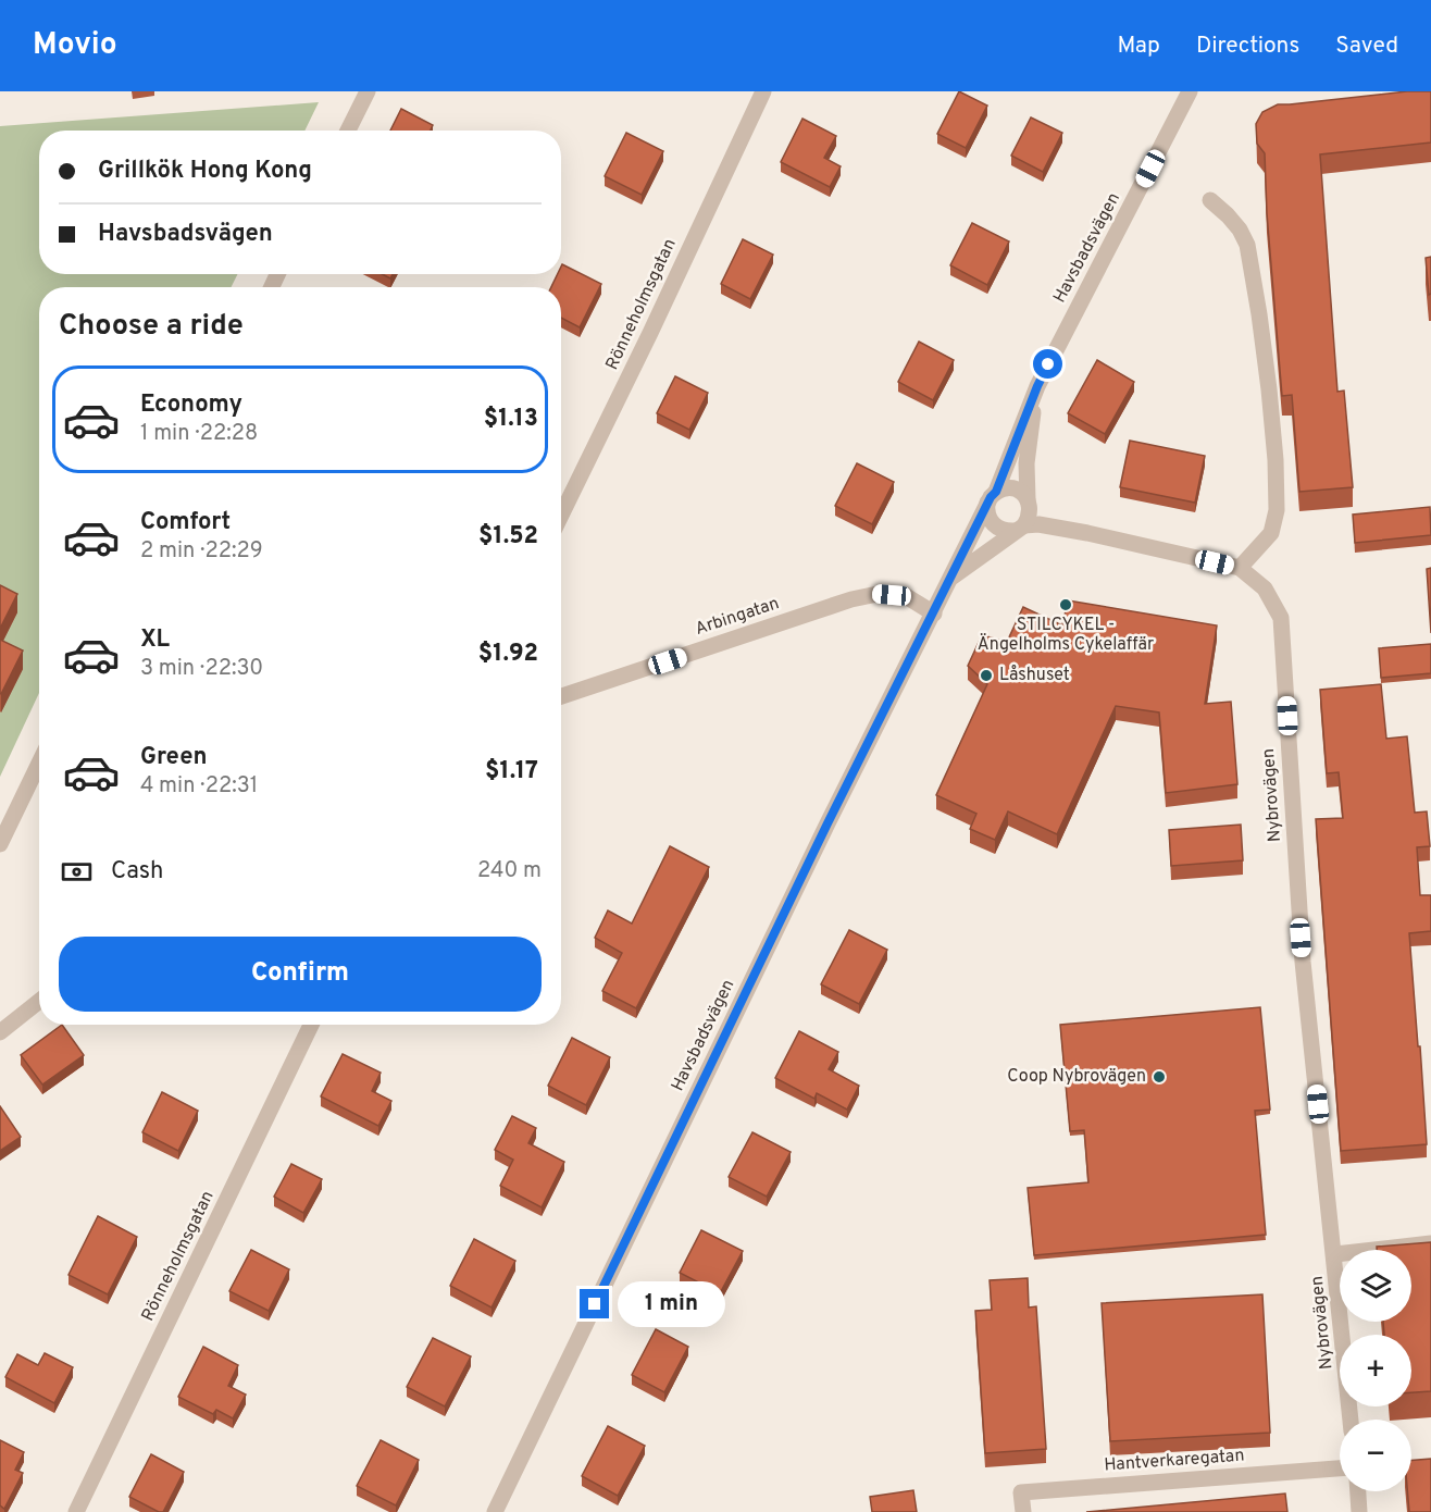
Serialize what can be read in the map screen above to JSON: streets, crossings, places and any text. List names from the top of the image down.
{
  "streets": {
    "street": [
      "Havsbadsvägen",
      "Rönneholmsgatan",
      "Arbingatan",
      "Nybrovägen",
      "Hantverkaregatan"
    ]
  },
  "crossings": [
    ["Havsbadsvägen", "Arbingatan"]
  ],
  "places": ["STILCYKEL - Ängelholms Cykelaffär", "Låshuset", "Coop Nybrovägen"],
  "page": {
    "header": "Movio",
    "nav": ["Map", "Directions", "Saved"],
    "banner": ["Grillkök Hong Kong", "Havsbadsvägen"],
    "heading": "Choose a ride",
    "list": [
      {
        "name": "Economy",
        "note": "1 min · 22:28",
        "value": "$1.13"
      },
      {
        "name": "Comfort",
        "note": "2 min · 22:29",
        "value": "$1.52"
      },
      {
        "name": "XL",
        "note": "3 min · 22:30",
        "value": "$1.92"
      },
      {
        "name": "Green",
        "note": "4 min · 22:31",
        "value": "$1.17"
      }
    ],
    "pay": ["Cash", "240 m"],
    "buttons": "Confirm",
    "map_buttons": ["+", "−"],
    "bubble": "1 min"
  }
}
